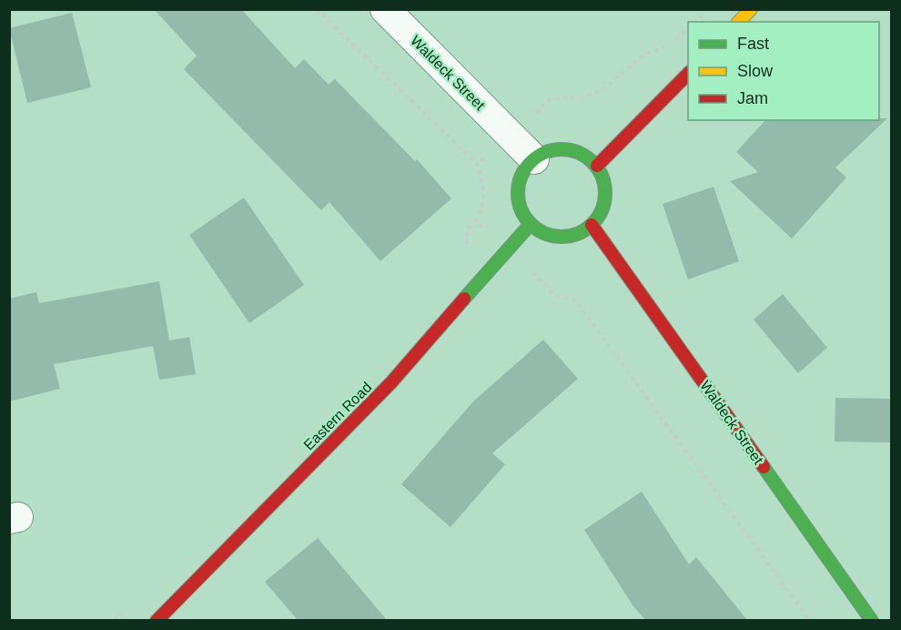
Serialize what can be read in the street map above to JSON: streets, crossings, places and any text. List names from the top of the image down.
{
  "streets": {
    "street": ["Waldeck Street", "Eastern Road"]
  },
  "crossings": [
    ["Waldeck Street", "Eastern Road"]
  ],
  "legend": ["Fast", "Slow", "Jam"]
}
